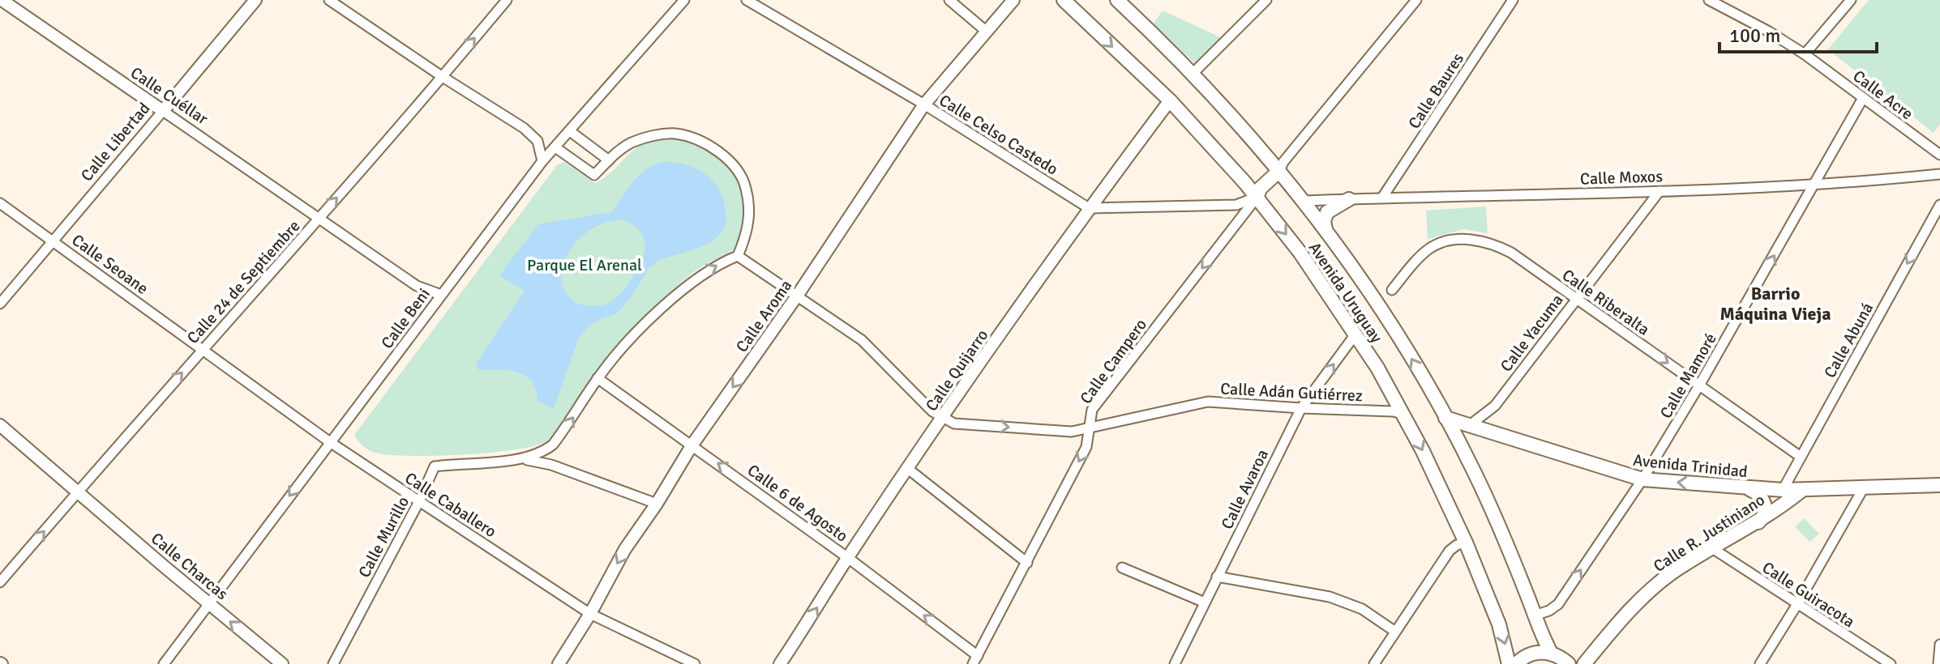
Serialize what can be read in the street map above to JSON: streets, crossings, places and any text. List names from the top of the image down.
{
  "streets": {
    "main road": ["Avenida Uruguay", "Avenida Trinidad", "Calle R. Justiniano"],
    "street": [
      "Calle Baures",
      "Calle Acre",
      "Calle Cuéllar",
      "Calle Celso Castedo",
      "Calle Libertad",
      "Calle Moxos",
      "Calle Seoane",
      "Calle 24 de Septiembre",
      "Calle Riberalta",
      "Calle Aroma",
      "Calle Beni",
      "Calle Yacuma",
      "Calle Abuná",
      "Calle Campero",
      "Calle Quijarro",
      "Calle Mamoré",
      "Calle Adán Gutiérrez",
      "Calle Avaroa",
      "Calle 6 de Agosto",
      "Calle Caballero",
      "Calle Murillo",
      "Calle Charcas",
      "Calle Guiracota"
    ]
  },
  "crossings": [
    ["Calle Baures", "Calle Moxos"],
    ["Calle Acre", "Calle Mamoré"],
    ["Calle Cuéllar", "Calle Libertad"],
    ["Calle Cuéllar", "Calle 24 de Septiembre"],
    ["Calle Celso Castedo", "Calle Aroma"],
    ["Calle Celso Castedo", "Calle Quijarro"],
    ["Calle Libertad", "Calle Seoane"],
    ["Calle Moxos", "Avenida Uruguay"],
    ["Calle Moxos", "Calle Yacuma"],
    ["Calle Moxos", "Calle Mamoré"],
    ["Calle Seoane", "Calle 24 de Septiembre"],
    ["Calle Seoane", "Calle Caballero"],
    ["Calle 24 de Septiembre", "Calle Caballero"],
    ["Calle 24 de Septiembre", "Calle Charcas"],
    ["Avenida Uruguay", "Calle Campero"],
    ["Avenida Uruguay", "Calle Quijarro"],
    ["Avenida Uruguay", "Calle Mamoré"],
    ["Avenida Uruguay", "Calle Adán Gutiérrez"],
    ["Avenida Uruguay", "Avenida Trinidad"],
    ["Avenida Uruguay", "Calle Avaroa"],
    ["Calle Riberalta", "Calle Yacuma"],
    ["Calle Riberalta", "Calle Abuná"],
    ["Calle Riberalta", "Calle Mamoré"],
    ["Calle Aroma", "Calle Adán Gutiérrez"],
    ["Calle Aroma", "Calle 6 de Agosto"],
    ["Calle Aroma", "Calle Caballero"],
    ["Calle Aroma", "Calle Murillo"],
    ["Calle Beni", "Calle Caballero"],
    ["Calle Beni", "Calle Charcas"],
    ["Calle Yacuma", "Avenida Trinidad"],
    ["Calle Abuná", "Avenida Trinidad"],
    ["Calle Campero", "Calle Adán Gutiérrez"],
    ["Calle Campero", "Calle 6 de Agosto"],
    ["Calle Quijarro", "Calle Adán Gutiérrez"],
    ["Calle Quijarro", "Calle 6 de Agosto"],
    ["Calle Mamoré", "Avenida Trinidad"],
    ["Calle Adán Gutiérrez", "Calle Avaroa"],
    ["Calle Adán Gutiérrez", "Calle Murillo"],
    ["Avenida Trinidad", "Calle R. Justiniano"],
    ["Calle 6 de Agosto", "Calle Murillo"],
    ["Calle Caballero", "Calle Murillo"],
    ["Calle R. Justiniano", "Calle Guiracota"]
  ],
  "one_way": [
    "Calle 24 de Septiembre",
    "Calle Aroma",
    "Calle Abuná",
    "Calle Campero",
    "Calle Mamoré",
    "Calle 6 de Agosto",
    "Calle Murillo"
  ],
  "districts": ["Barrio Máquina Vieja"],
  "parks": ["Parque El Arenal"],
  "scale_bar": "100 m"
}
